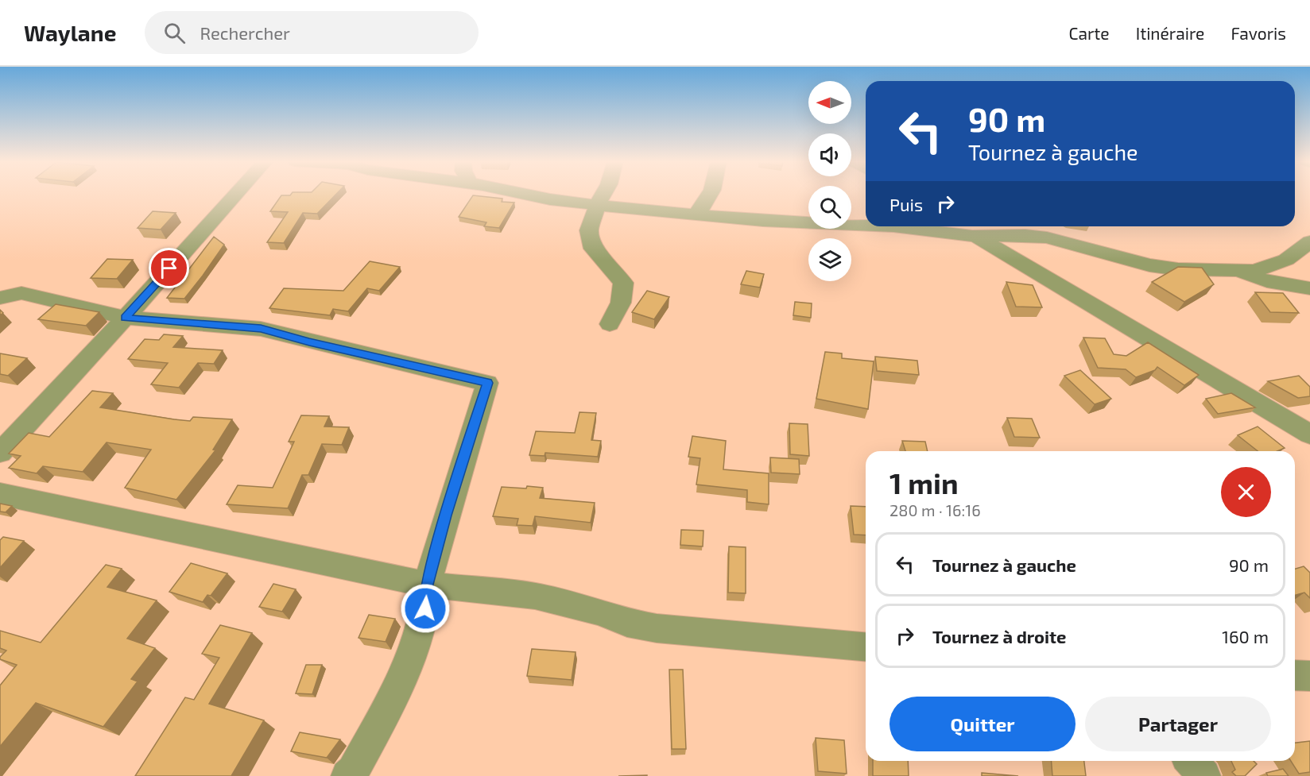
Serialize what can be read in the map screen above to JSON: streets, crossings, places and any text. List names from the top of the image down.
{
  "north": "left",
  "page": {
    "header": "Waylane",
    "search": "Rechercher",
    "nav": ["Carte", "Itinéraire", "Favoris"],
    "turn": ["90 m", "Tournez à gauche"],
    "then": "Puis",
    "heading": ["1 min", "280 m · 16:16"],
    "list": [
      {
        "name": "Tournez à gauche",
        "value": "90 m"
      },
      {
        "name": "Tournez à droite",
        "value": "160 m"
      }
    ],
    "buttons": ["Quitter", "Partager"]
  }
}
